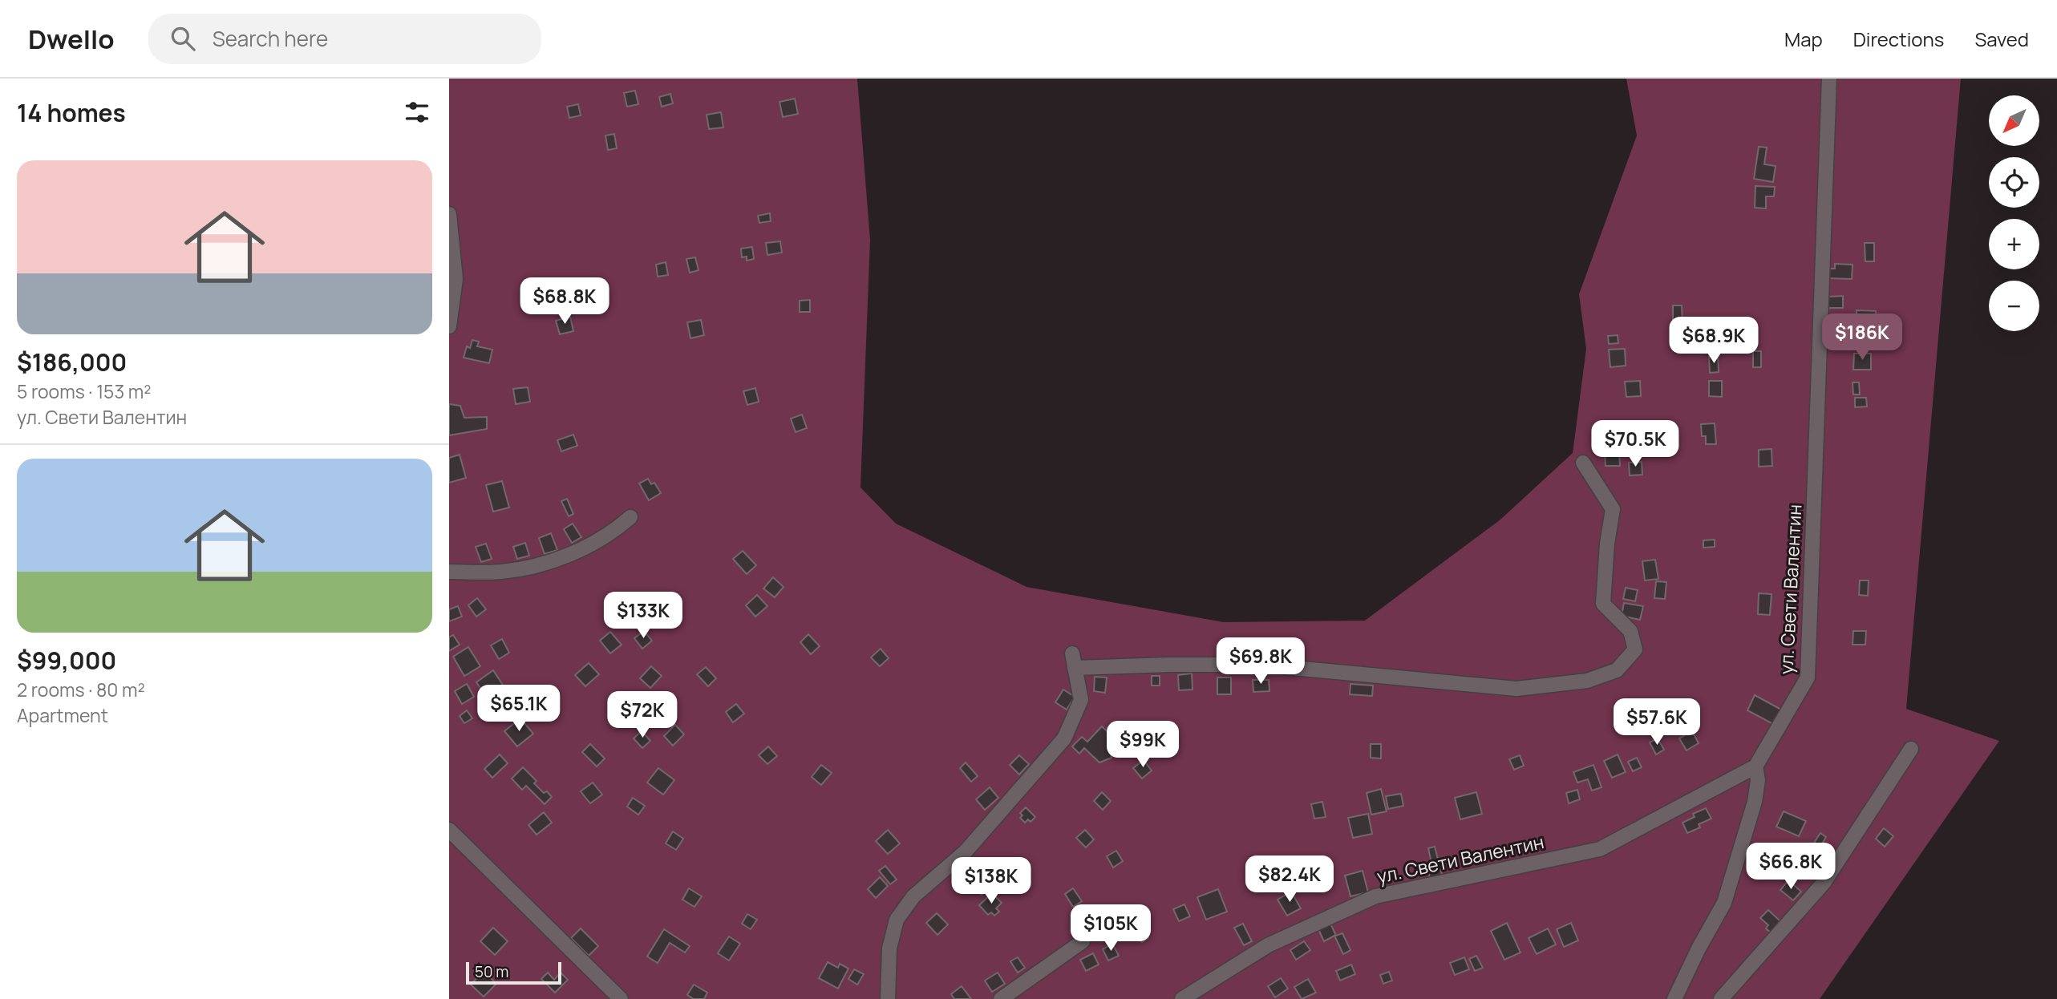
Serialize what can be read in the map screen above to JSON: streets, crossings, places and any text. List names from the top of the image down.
{
  "streets": {
    "street": ["ул. Свети Валентин"]
  },
  "scale_bar": "50 m",
  "north": "bottom left",
  "page": {
    "header": "Dwello",
    "search": "Search here",
    "nav": ["Map", "Directions", "Saved"],
    "heading": "14 homes",
    "map_buttons": ["+", "−"],
    "list": [
      {
        "name": "$186,000",
        "note": "5 rooms · 153 m² · ул. Свети Валентин"
      },
      {
        "name": "$99,000",
        "note": "2 rooms · 80 m² · Apartment"
      }
    ],
    "price": [
      "$68.8K",
      "$186K",
      "$68.9K",
      "$70.5K",
      "$133K",
      "$69.8K",
      "$65.1K",
      "$72K",
      "$57.6K",
      "$99K",
      "$66.8K",
      "$82.4K",
      "$138K",
      "$105K"
    ],
    "scale": "50 m"
  }
}
